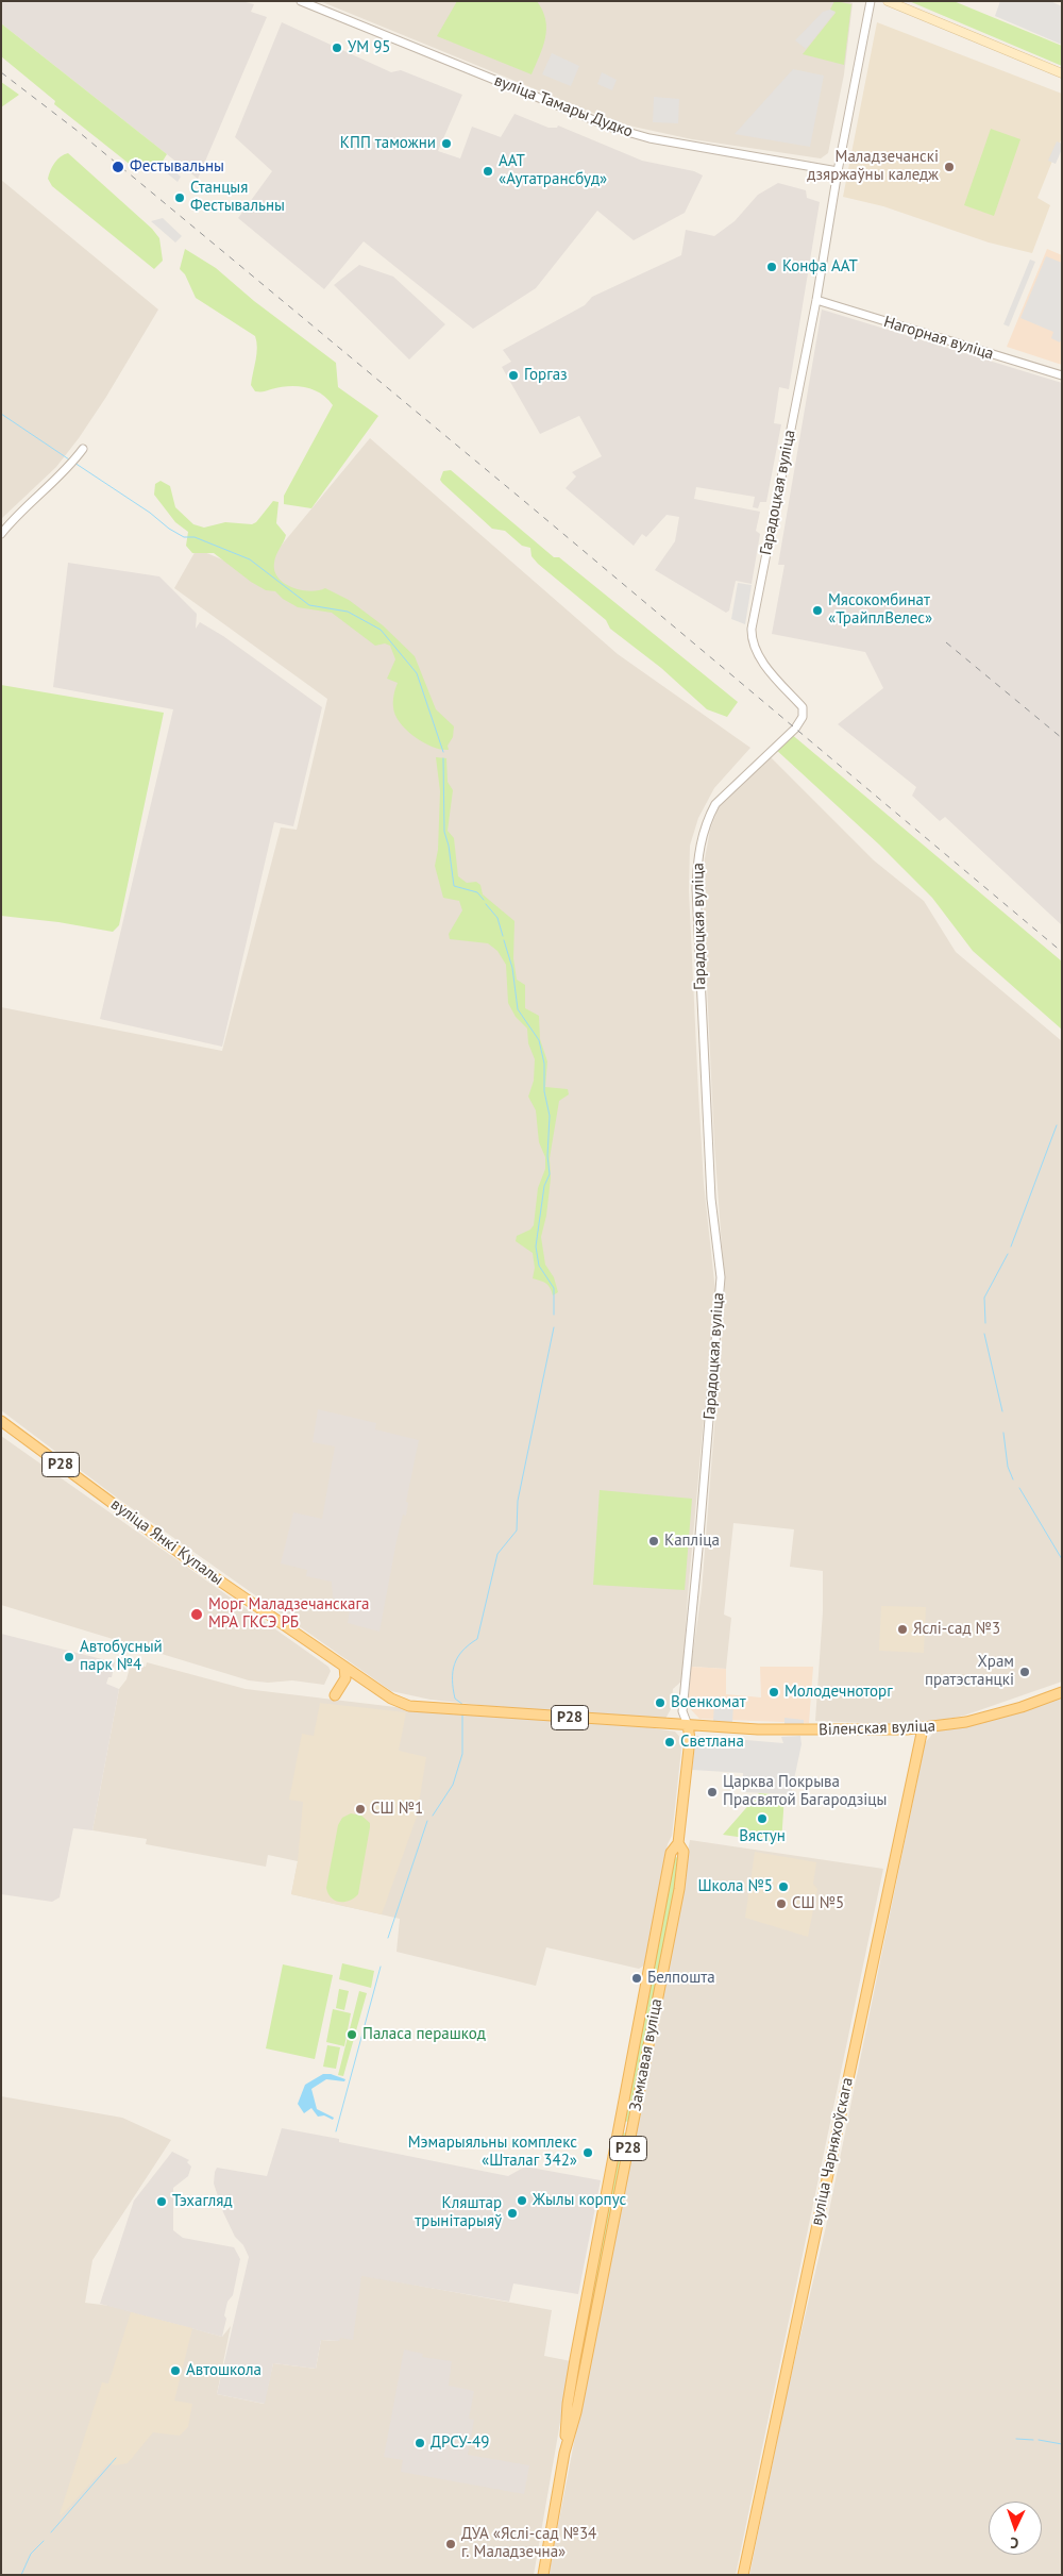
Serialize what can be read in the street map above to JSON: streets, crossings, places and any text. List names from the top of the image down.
{
  "streets": {
    "main road": [
      "Р28",
      "вуліца Янкі Купалы",
      "Віленская вуліца",
      "Замкавая вуліца",
      "вуліца Чарняхоўскага"
    ],
    "street": ["вуліца Тамары Дудко", "Нагорная вуліца", "Гарадоцкая вуліца"]
  },
  "crossings": [
    ["вуліца Тамары Дудко", "Гарадоцкая вуліца"],
    ["Нагорная вуліца", "Гарадоцкая вуліца"],
    ["Гарадоцкая вуліца", "вуліца Янкі Купалы"],
    ["Гарадоцкая вуліца", "Віленская вуліца"],
    ["Гарадоцкая вуліца", "Замкавая вуліца"],
    ["вуліца Янкі Купалы", "Віленская вуліца"],
    ["вуліца Янкі Купалы", "Замкавая вуліца"],
    ["Віленская вуліца", "Замкавая вуліца"],
    ["Віленская вуліца", "вуліца Чарняхоўскага"]
  ],
  "places": [
    "УМ 95",
    "КПП таможни",
    "Фестывальны",
    "Маладзечанскі дзяржаўны каледж",
    "ААТ «Аутатрансбуд»",
    "Станцыя Фестывальны",
    "Конфа ААТ",
    "Горгаз",
    "Мясокомбинат «ТрайплВелес»",
    "Капліца",
    "Морг Маладзечанскага МРА ГКСЭ РБ",
    "Яслі-сад №3",
    "Автобусный парк №4",
    "Храм пратэстанцкі",
    "Молодечноторг",
    "Военкомат",
    "Светлана",
    "Царква Покрыва Прасвятой Багародзіцы",
    "СШ №1",
    "Вястун",
    "Школа №5",
    "СШ №5",
    "Белпошта",
    "Паласа перашкод",
    "Мэмарыяльны комплекс «Шталаг 342»",
    "Жылы корпус",
    "Тэхагляд",
    "Кляштар трынітарыяў",
    "Автошкола",
    "ДРСУ-49",
    "ДУА «Яслі-сад №34 г. Маладзечна»"
  ],
  "north": "bottom"
}
